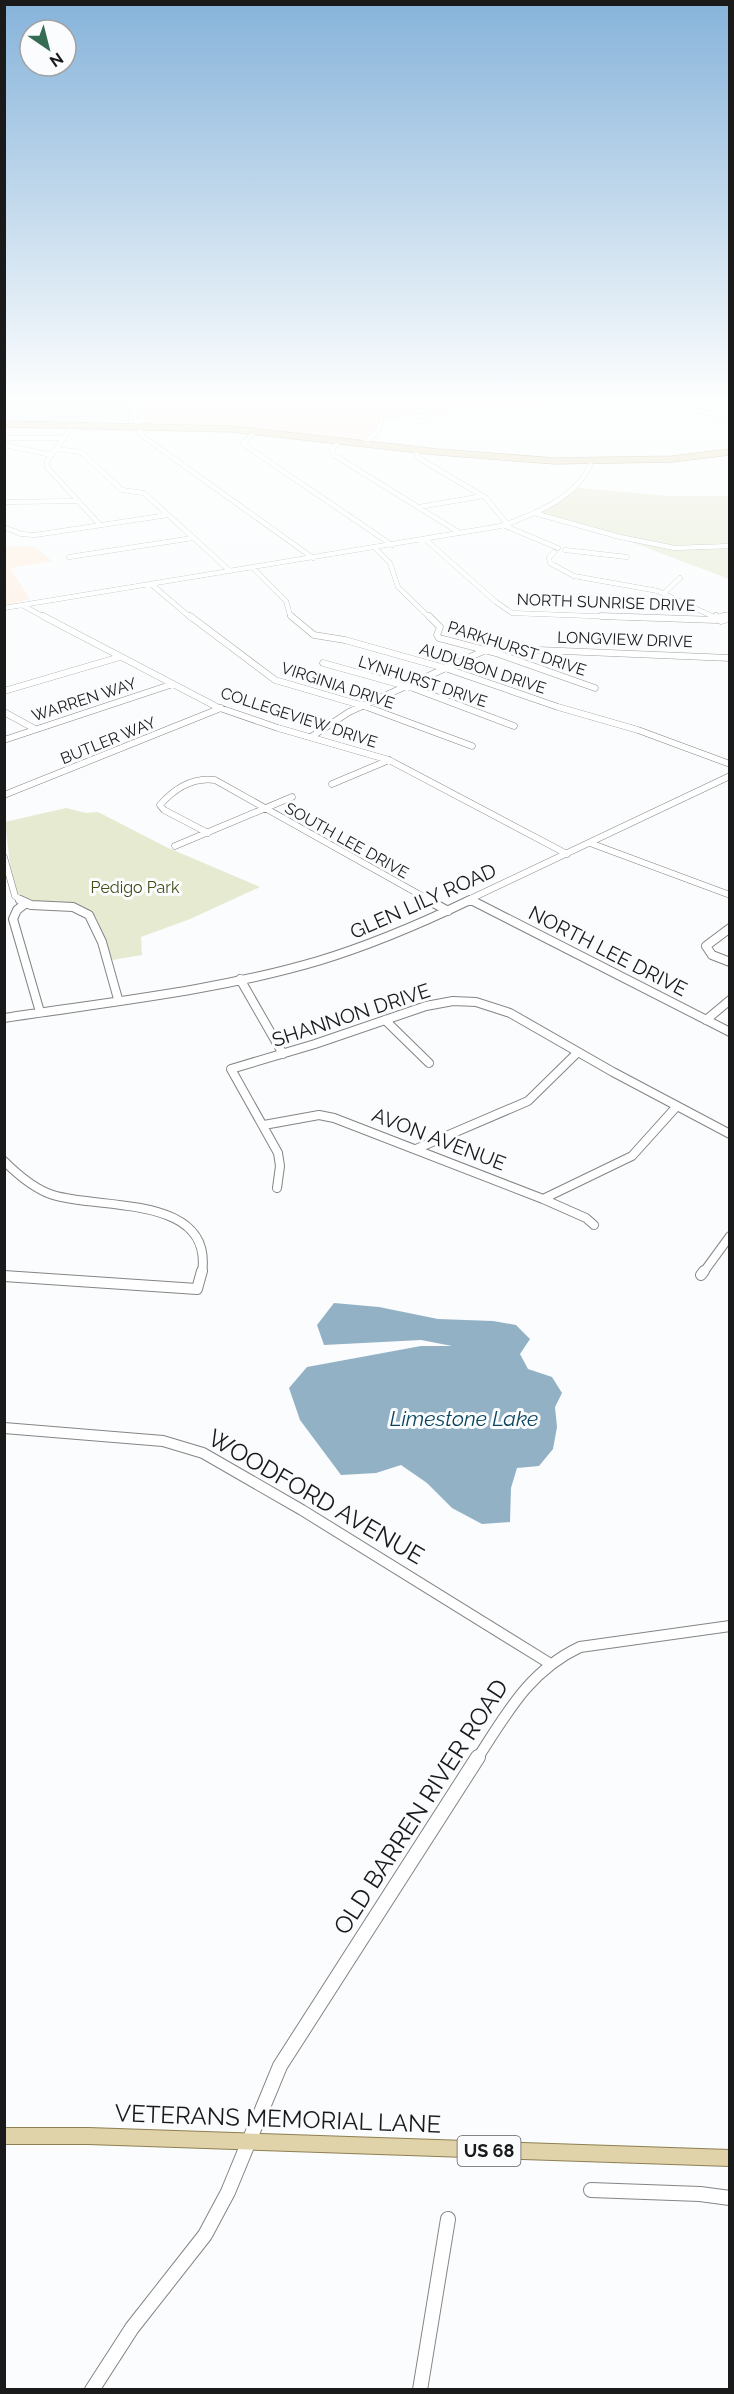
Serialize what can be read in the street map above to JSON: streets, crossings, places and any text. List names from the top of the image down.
{
  "streets": {
    "main road": ["VETERANS MEMORIAL LANE", "US 68"],
    "street": [
      "NORTH SUNRISE DRIVE",
      "LONGVIEW DRIVE",
      "PARKHURST DRIVE",
      "AUDUBON DRIVE",
      "LYNHURST DRIVE",
      "VIRGINIA DRIVE",
      "WARREN WAY",
      "COLLEGEVIEW DRIVE",
      "BUTLER WAY",
      "SOUTH LEE DRIVE",
      "GLEN LILY ROAD",
      "NORTH LEE DRIVE",
      "SHANNON DRIVE",
      "AVON AVENUE",
      "WOODFORD AVENUE",
      "OLD BARREN RIVER ROAD"
    ]
  },
  "crossings": [
    ["LONGVIEW DRIVE", "PARKHURST DRIVE"],
    ["WARREN WAY", "COLLEGEVIEW DRIVE"],
    ["COLLEGEVIEW DRIVE", "BUTLER WAY"],
    ["COLLEGEVIEW DRIVE", "GLEN LILY ROAD"],
    ["SOUTH LEE DRIVE", "GLEN LILY ROAD"],
    ["GLEN LILY ROAD", "NORTH LEE DRIVE"],
    ["SHANNON DRIVE", "AVON AVENUE"],
    ["WOODFORD AVENUE", "OLD BARREN RIVER ROAD"],
    ["OLD BARREN RIVER ROAD", "VETERANS MEMORIAL LANE"]
  ],
  "water": ["Limestone Lake"],
  "parks": ["Pedigo Park"],
  "north": "bottom right"
}
